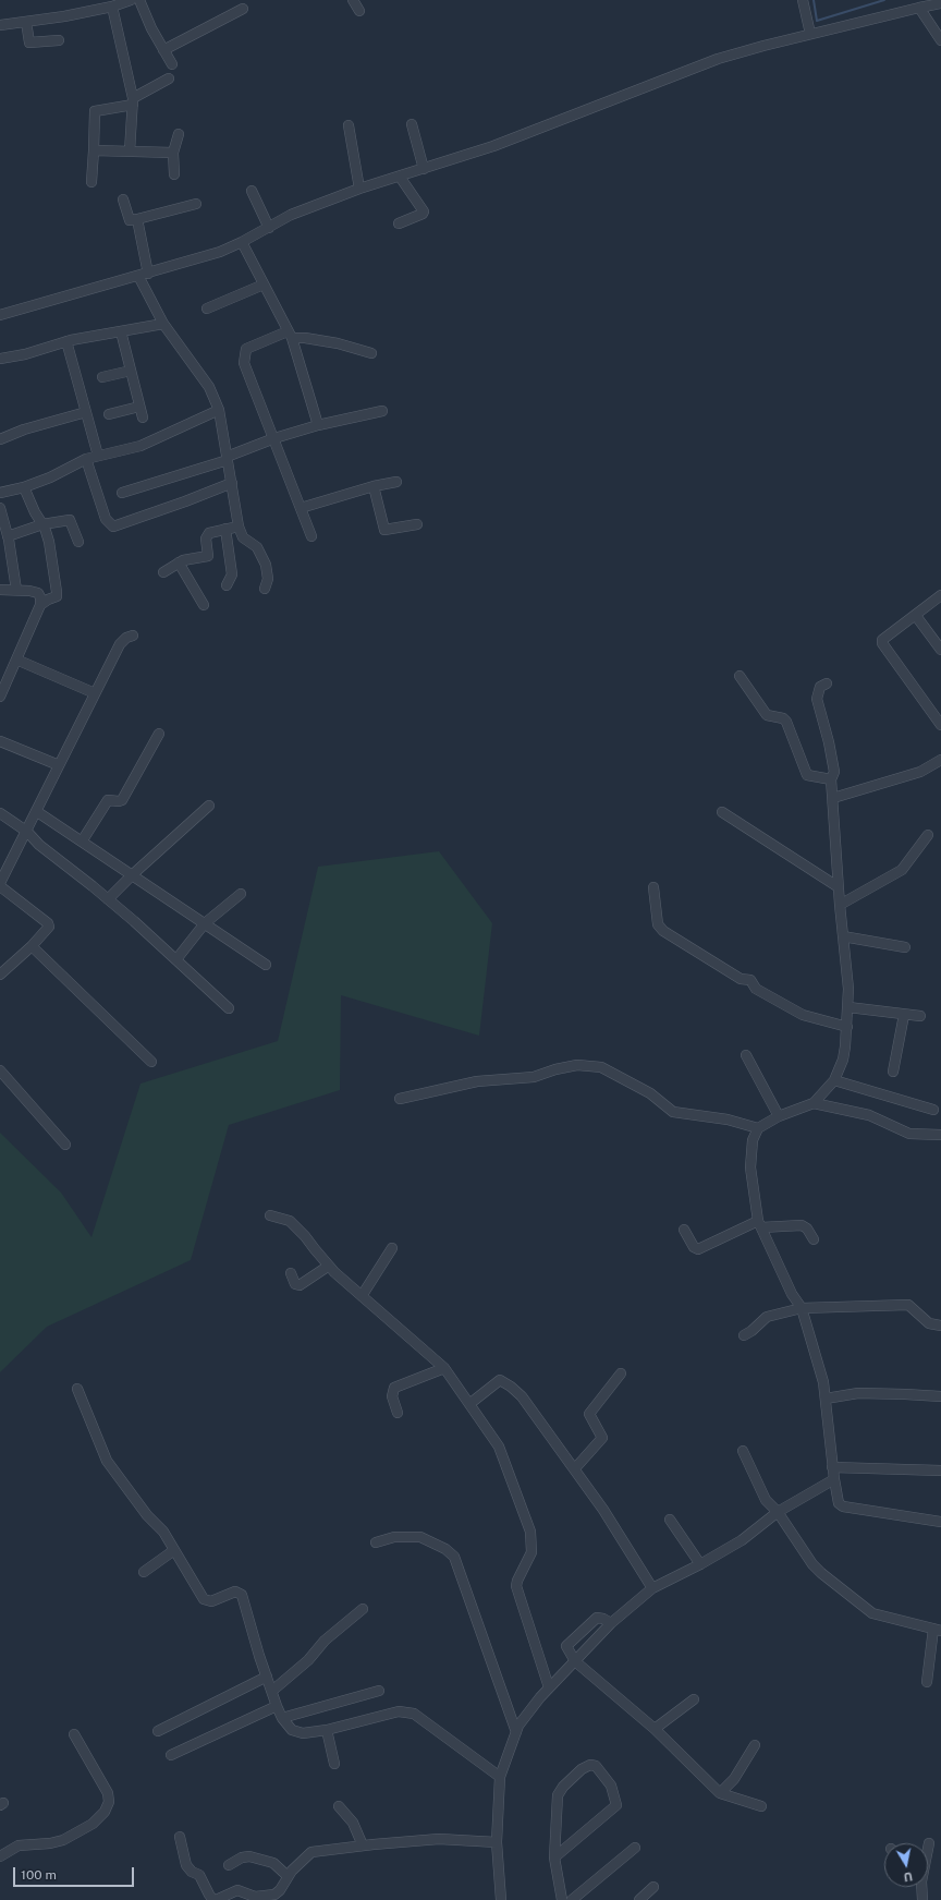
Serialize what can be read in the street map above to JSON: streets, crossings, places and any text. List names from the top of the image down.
{
  "scale_bar": "100 m",
  "north": "bottom"
}
